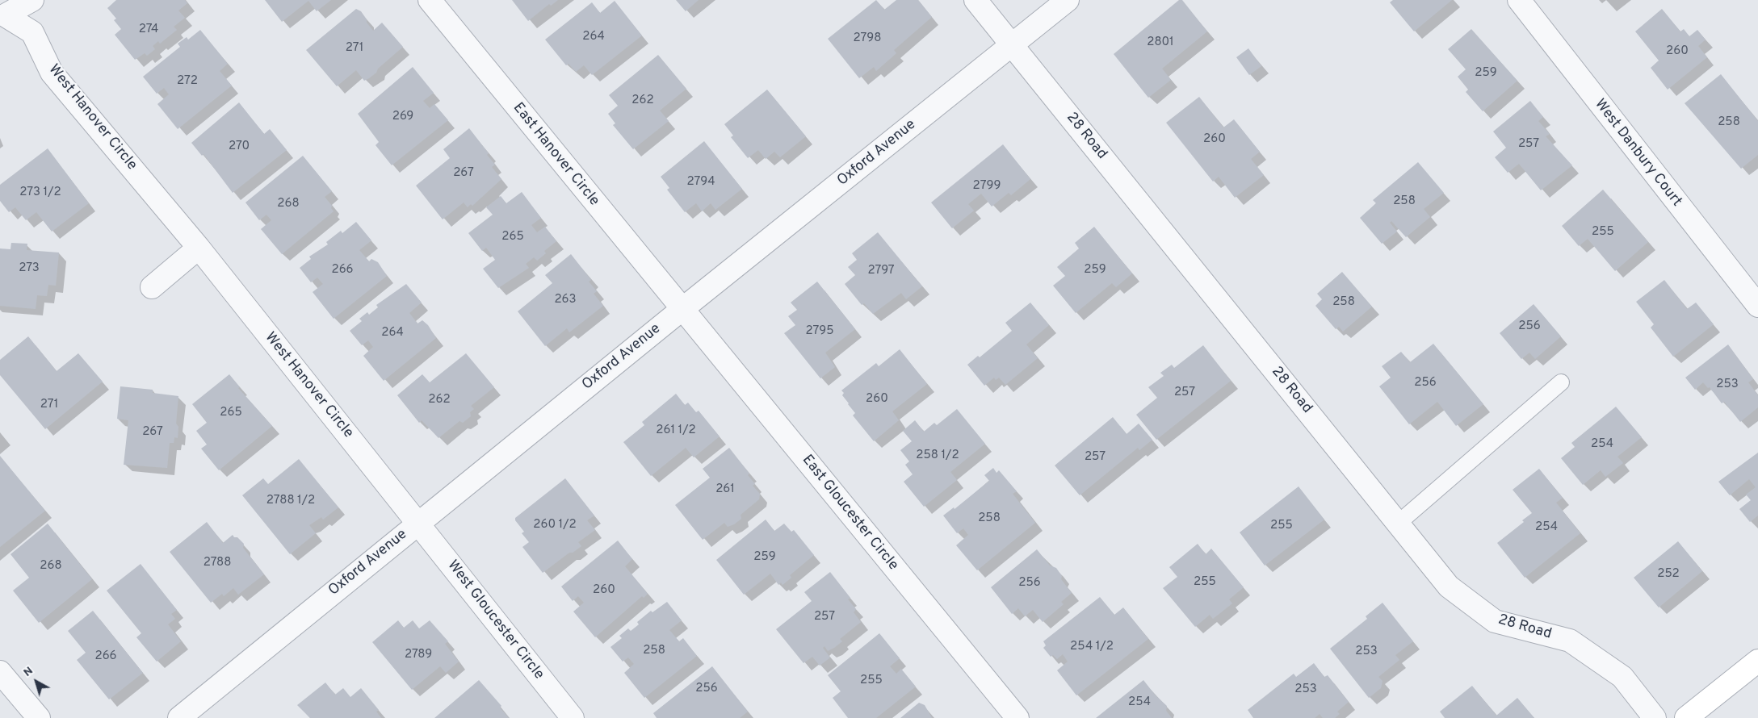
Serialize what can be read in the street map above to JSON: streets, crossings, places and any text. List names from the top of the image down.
{
  "streets": {
    "street": [
      "West Hanover Circle",
      "28 Road",
      "Oxford Avenue",
      "West Danbury Court",
      "East Hanover Circle",
      "East Gloucester Circle",
      "West Gloucester Circle"
    ]
  },
  "crossings": [
    ["West Hanover Circle", "Oxford Avenue"],
    ["West Hanover Circle", "West Gloucester Circle"],
    ["28 Road", "Oxford Avenue"],
    ["Oxford Avenue", "East Hanover Circle"],
    ["Oxford Avenue", "East Gloucester Circle"],
    ["Oxford Avenue", "West Gloucester Circle"],
    ["East Hanover Circle", "East Gloucester Circle"]
  ],
  "house_numbers": [
    "274",
    "264",
    "2798",
    "2801",
    "271",
    "260",
    "259",
    "272",
    "262",
    "269",
    "258",
    "260",
    "257",
    "270",
    "267",
    "2794",
    "2799",
    "273 1/2",
    "258",
    "268",
    "255",
    "265",
    "273",
    "266",
    "259",
    "2797",
    "263",
    "258",
    "256",
    "2795",
    "264",
    "256",
    "253",
    "257",
    "260",
    "262",
    "271",
    "265",
    "261 1/2",
    "267",
    "254",
    "258 1/2",
    "257",
    "261",
    "2788 1/2",
    "258",
    "260 1/2",
    "255",
    "254",
    "259",
    "2788",
    "268",
    "252",
    "255",
    "256",
    "260",
    "257",
    "254 1/2",
    "258",
    "253",
    "2789",
    "266",
    "255",
    "256",
    "253",
    "254"
  ],
  "north": "top left"
}
